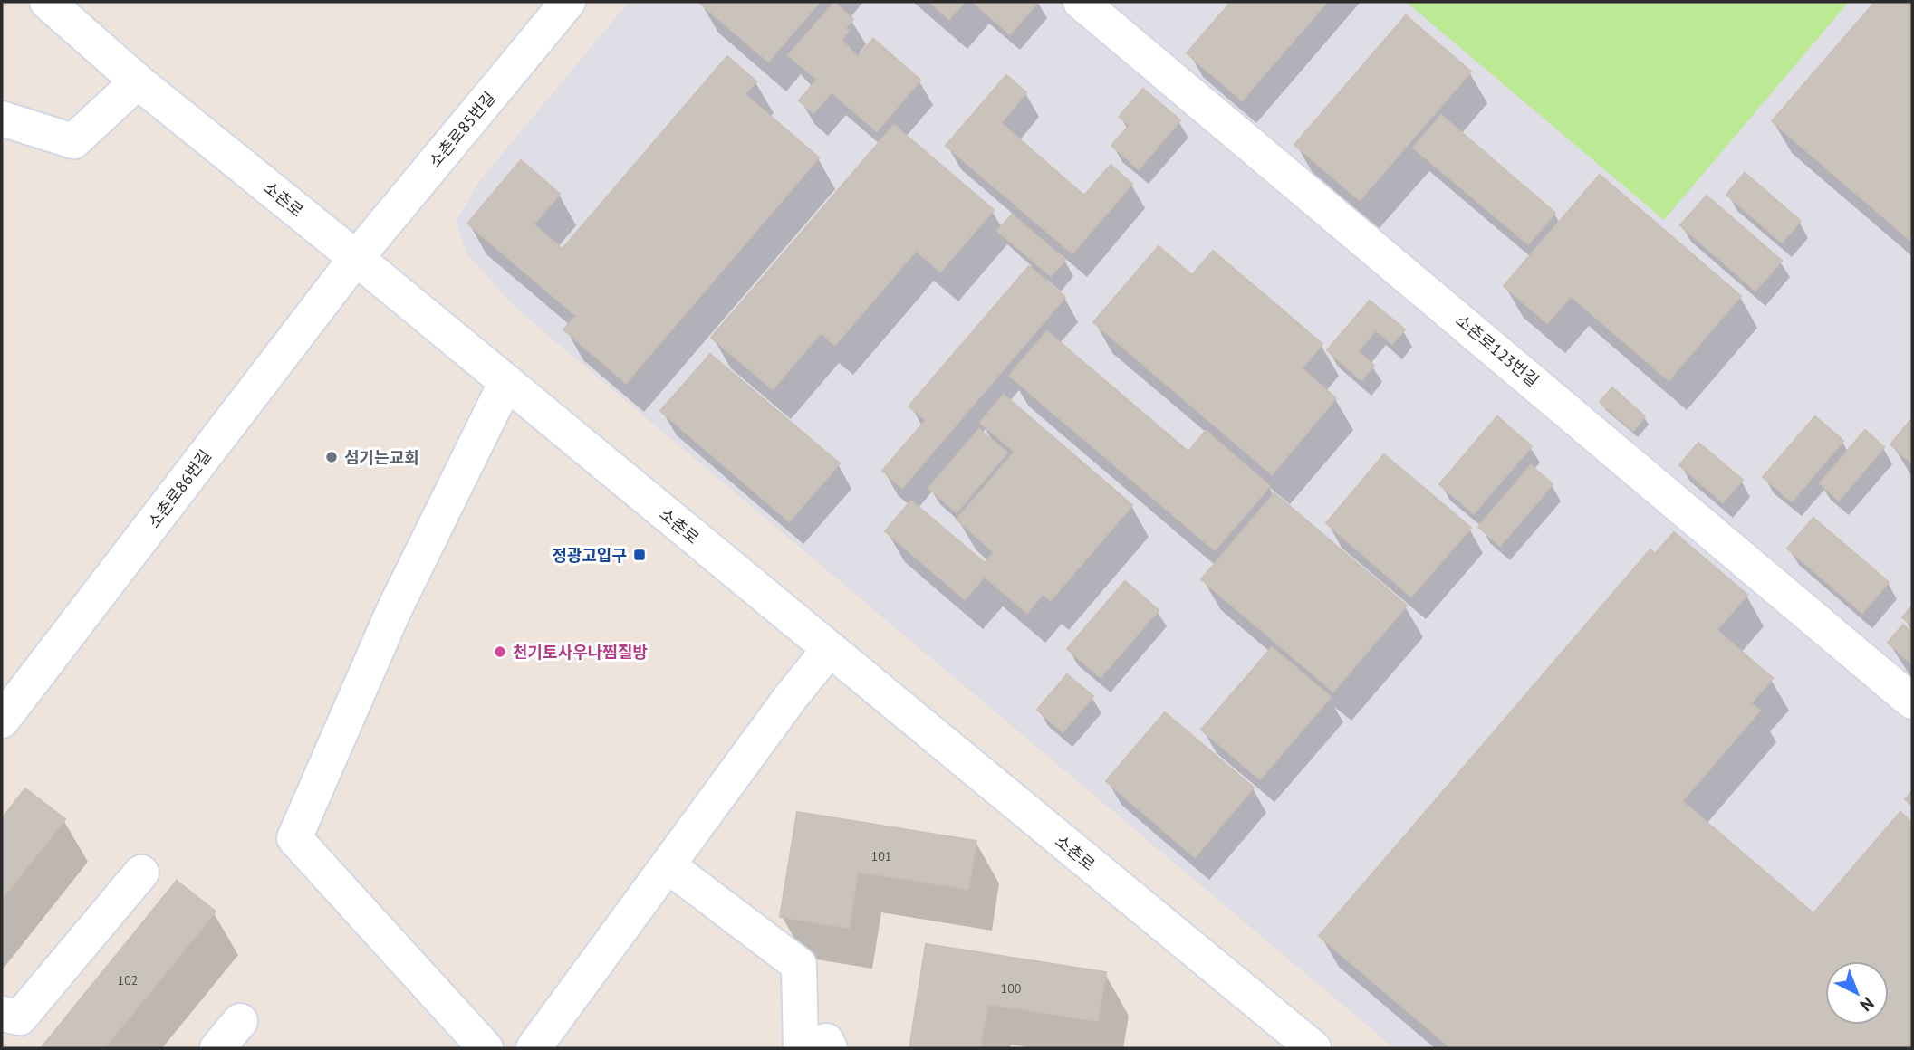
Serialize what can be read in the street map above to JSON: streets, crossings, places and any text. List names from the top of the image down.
{
  "streets": {
    "street": [
      "소촌로85번길",
      "소촌로",
      "소촌로123번길",
      "소촌로86번길"
    ]
  },
  "crossings": [
    ["소촌로85번길", "소촌로"],
    ["소촌로85번길", "소촌로86번길"],
    ["소촌로", "소촌로86번길"]
  ],
  "places": {
    "other": ["섬기는교회", "천기토사우나찜질방"],
    "transit": ["정광고입구"]
  },
  "house_numbers": ["101", "102", "100"],
  "north": "bottom right"
}
